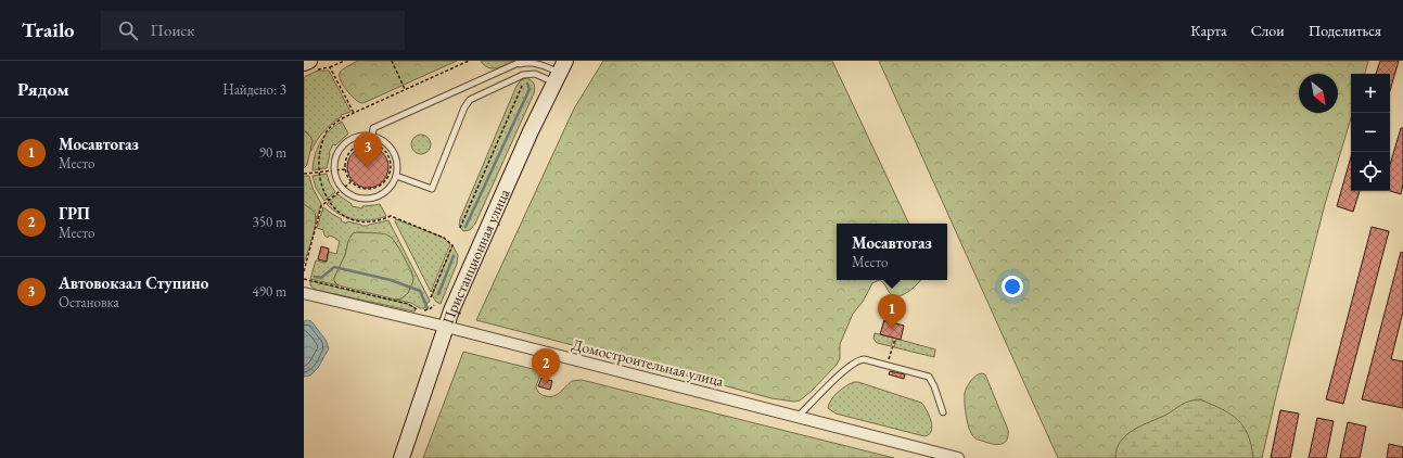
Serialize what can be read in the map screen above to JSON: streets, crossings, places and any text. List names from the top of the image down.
{
  "streets": {
    "main road": ["Пристанционная улица"],
    "street": ["Домостроительная улица"]
  },
  "crossings": [
    ["Пристанционная улица", "Домостроительная улица"]
  ],
  "north": "bottom right",
  "page": {
    "header": "Trailo",
    "search": "Поиск",
    "nav": ["Карта", "Слои", "Поделиться"],
    "heading": ["Рядом", "Найдено: 3"],
    "map_buttons": ["+", "−"],
    "list": [
      {
        "mark": "1",
        "name": "Мосавтогаз",
        "note": "Место",
        "value": "90 m"
      },
      {
        "mark": "2",
        "name": "ГРП",
        "note": "Место",
        "value": "350 m"
      },
      {
        "mark": "3",
        "name": "Автовокзал Ступино",
        "note": "Остановка",
        "value": "490 m"
      }
    ],
    "pins": ["3", "1", "2"],
    "popup": ["Мосавтогаз", "Место"]
  }
}
